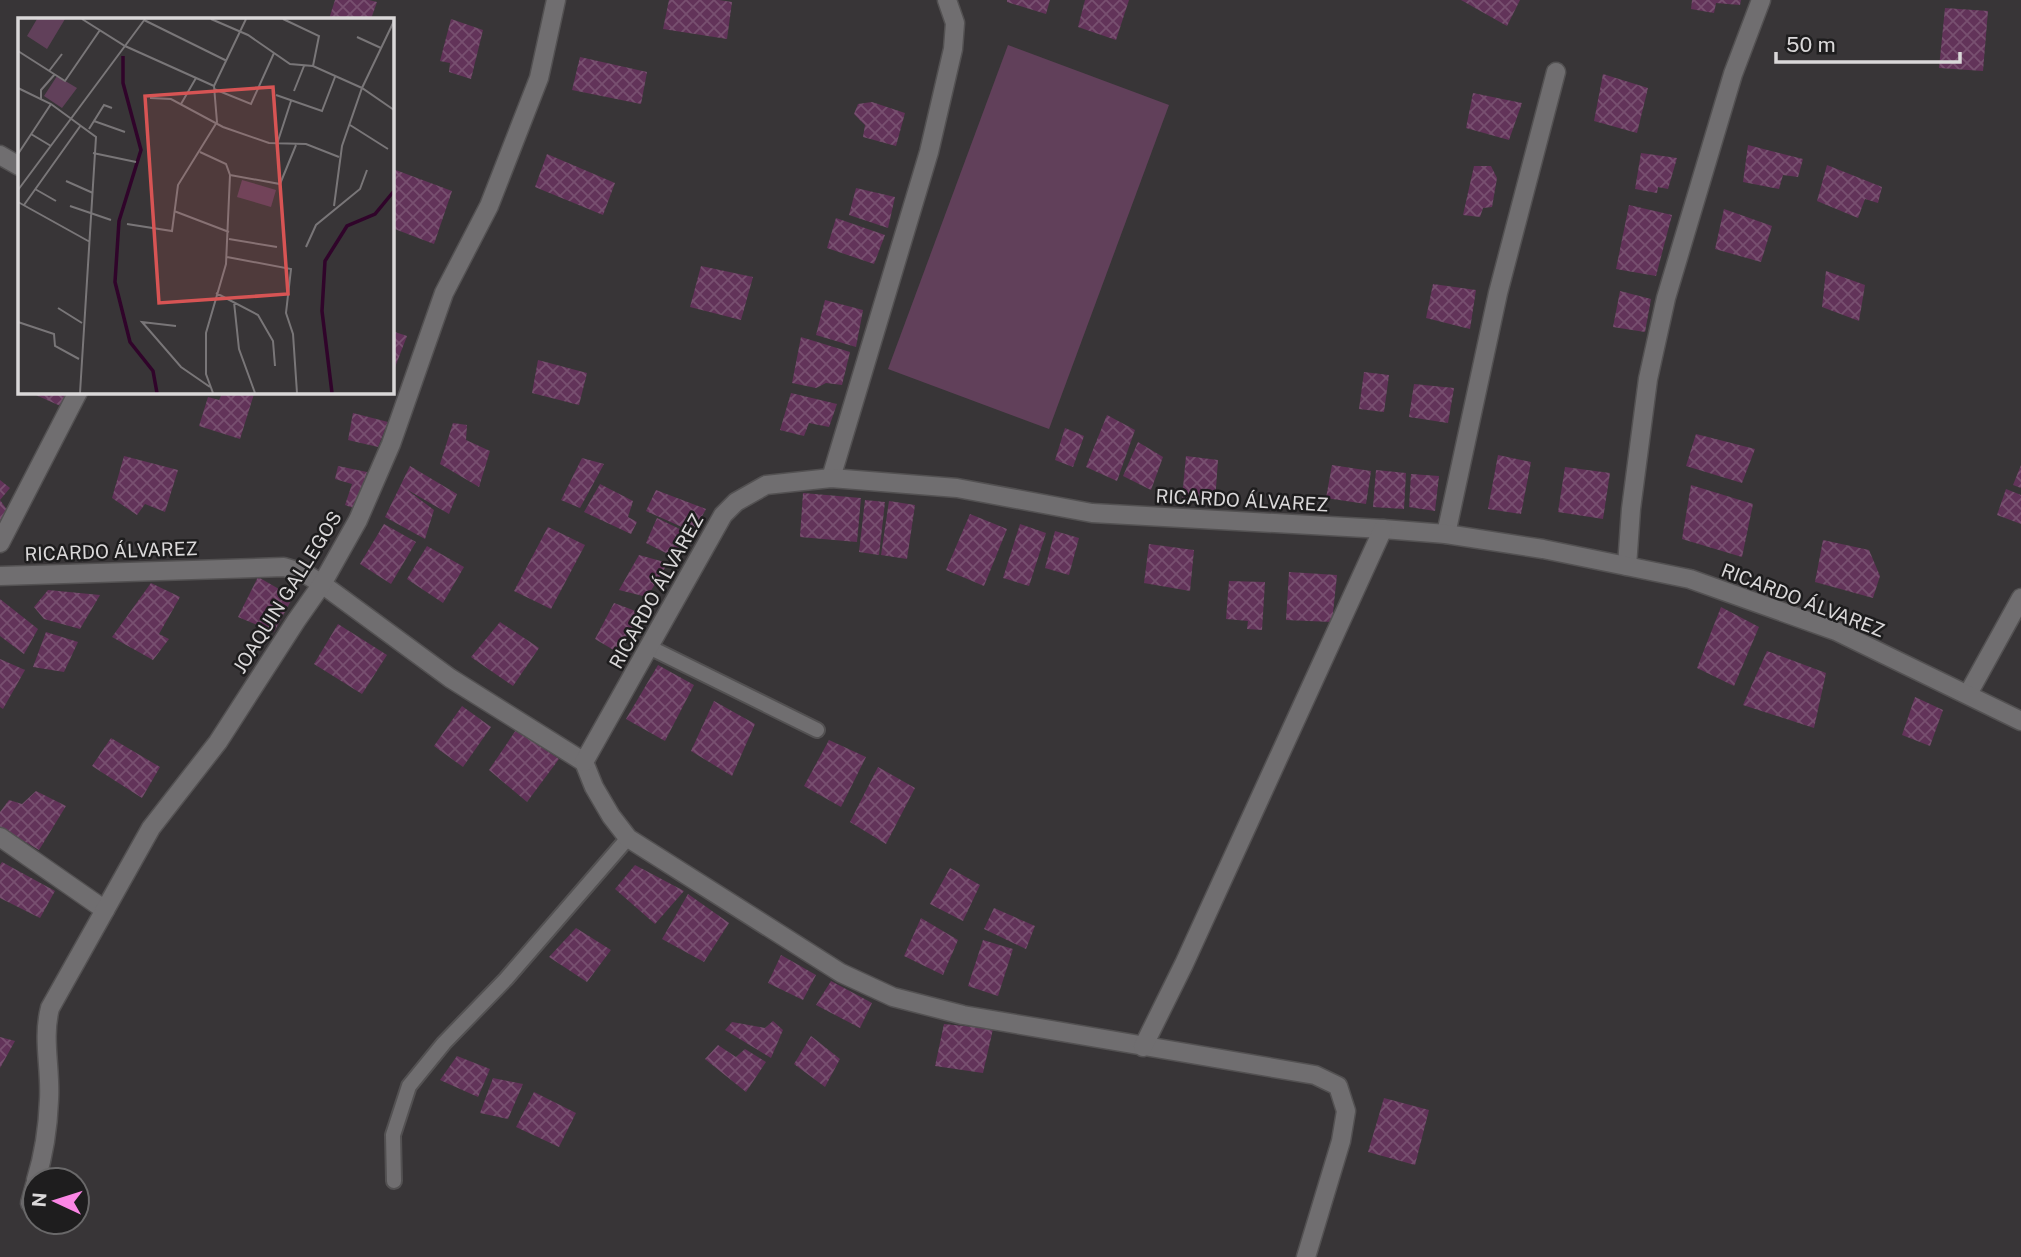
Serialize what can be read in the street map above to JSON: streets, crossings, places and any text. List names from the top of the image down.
{
  "streets": {
    "street": ["RICARDO ÁLVAREZ", "JOAQUIN GALLEGOS"]
  },
  "crossings": [
    ["RICARDO ÁLVAREZ", "JOAQUIN GALLEGOS"]
  ],
  "scale_bar": "50 m",
  "north": "left"
}
